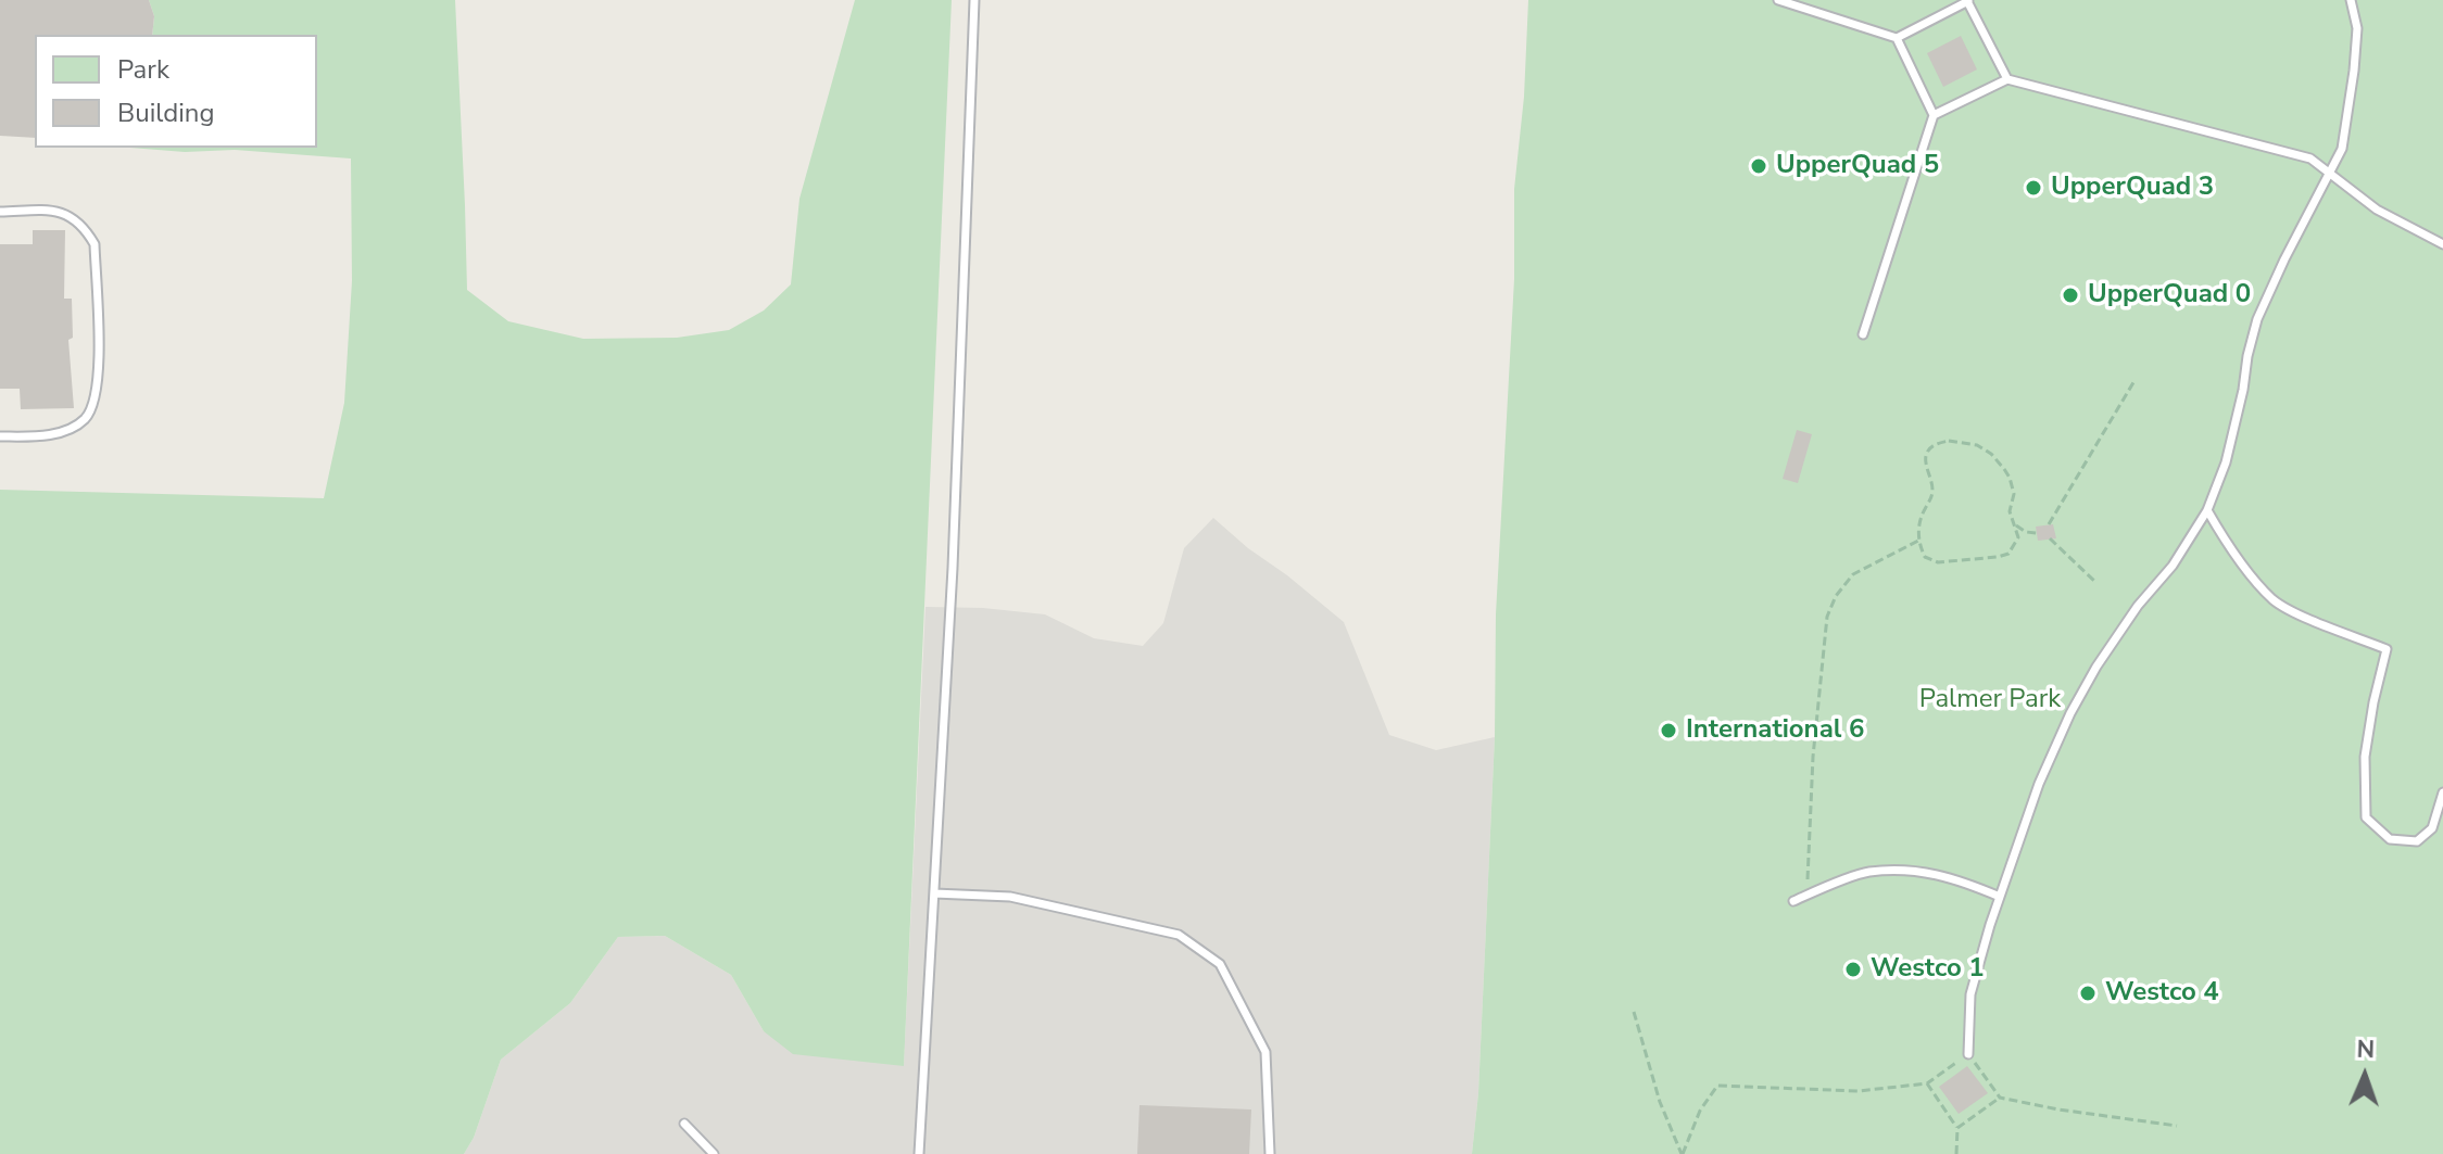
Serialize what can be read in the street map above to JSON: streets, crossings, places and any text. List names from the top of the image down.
{
  "parks": ["Palmer Park"],
  "places": [
    "UpperQuad 5",
    "UpperQuad 3",
    "UpperQuad 0",
    "International 6",
    "Westco 1",
    "Westco 4"
  ],
  "legend": ["Park", "Building"],
  "north": "top"
}
